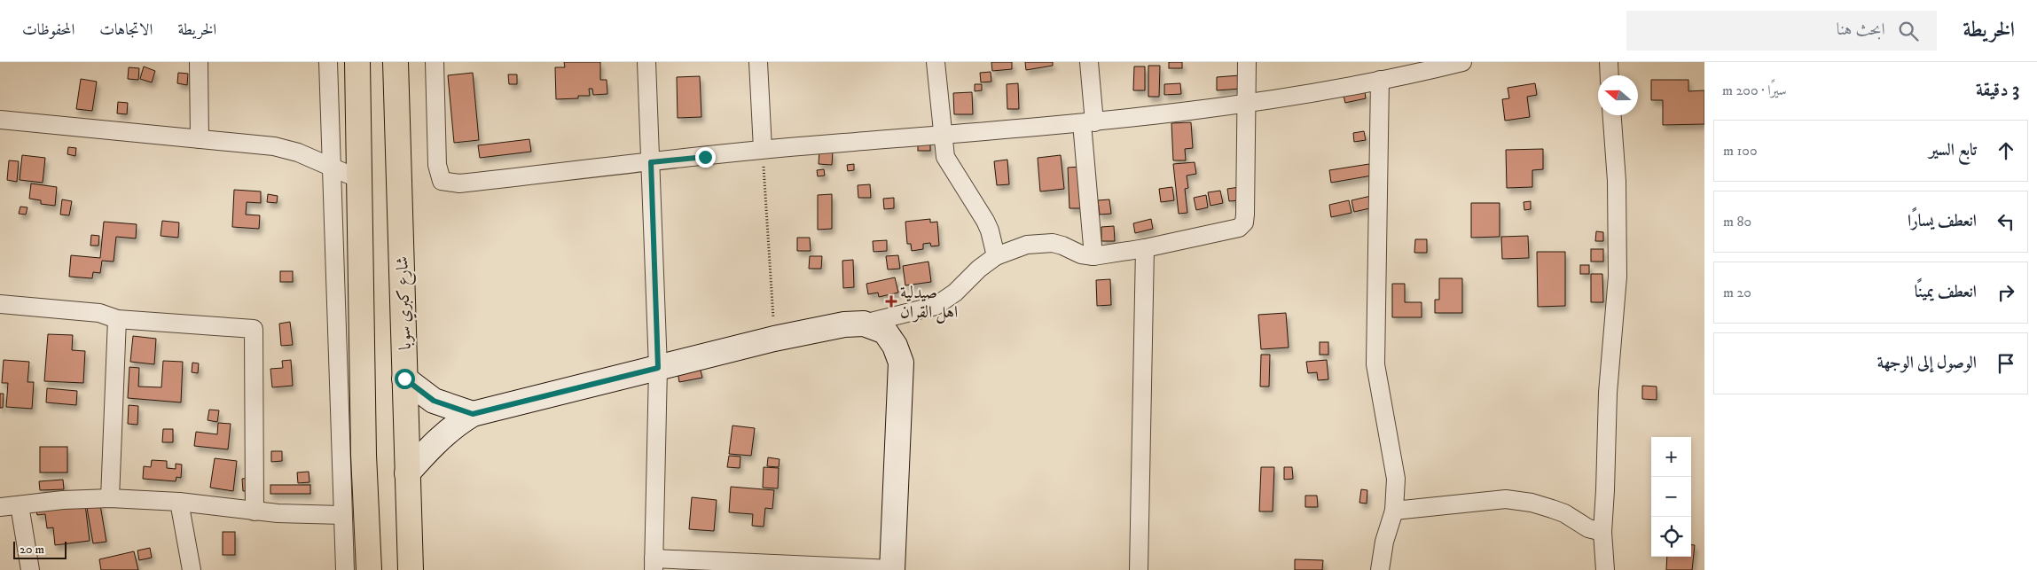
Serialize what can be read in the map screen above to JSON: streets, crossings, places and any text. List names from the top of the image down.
{
  "streets": {
    "highway": ["شارع كبري سوبا"]
  },
  "places": {
    "health": ["صيدلية اهل القران"]
  },
  "scale_bar": "20 m",
  "north": "left",
  "page": {
    "header": "الخريطة",
    "search": "ابحث هنا",
    "nav": ["الخريطة", "الاتجاهات", "المحفوظات"],
    "heading": ["3 دقيقة", "سيرًا · 200 m"],
    "list": [
      ["تابع السير", "100 m"],
      ["انعطف يسارًا", "80 m"],
      ["انعطف يمينًا", "20 m"],
      "الوصول إلى الوجهة"
    ],
    "map_buttons": ["+", "−"],
    "scale": "20 m"
  }
}
